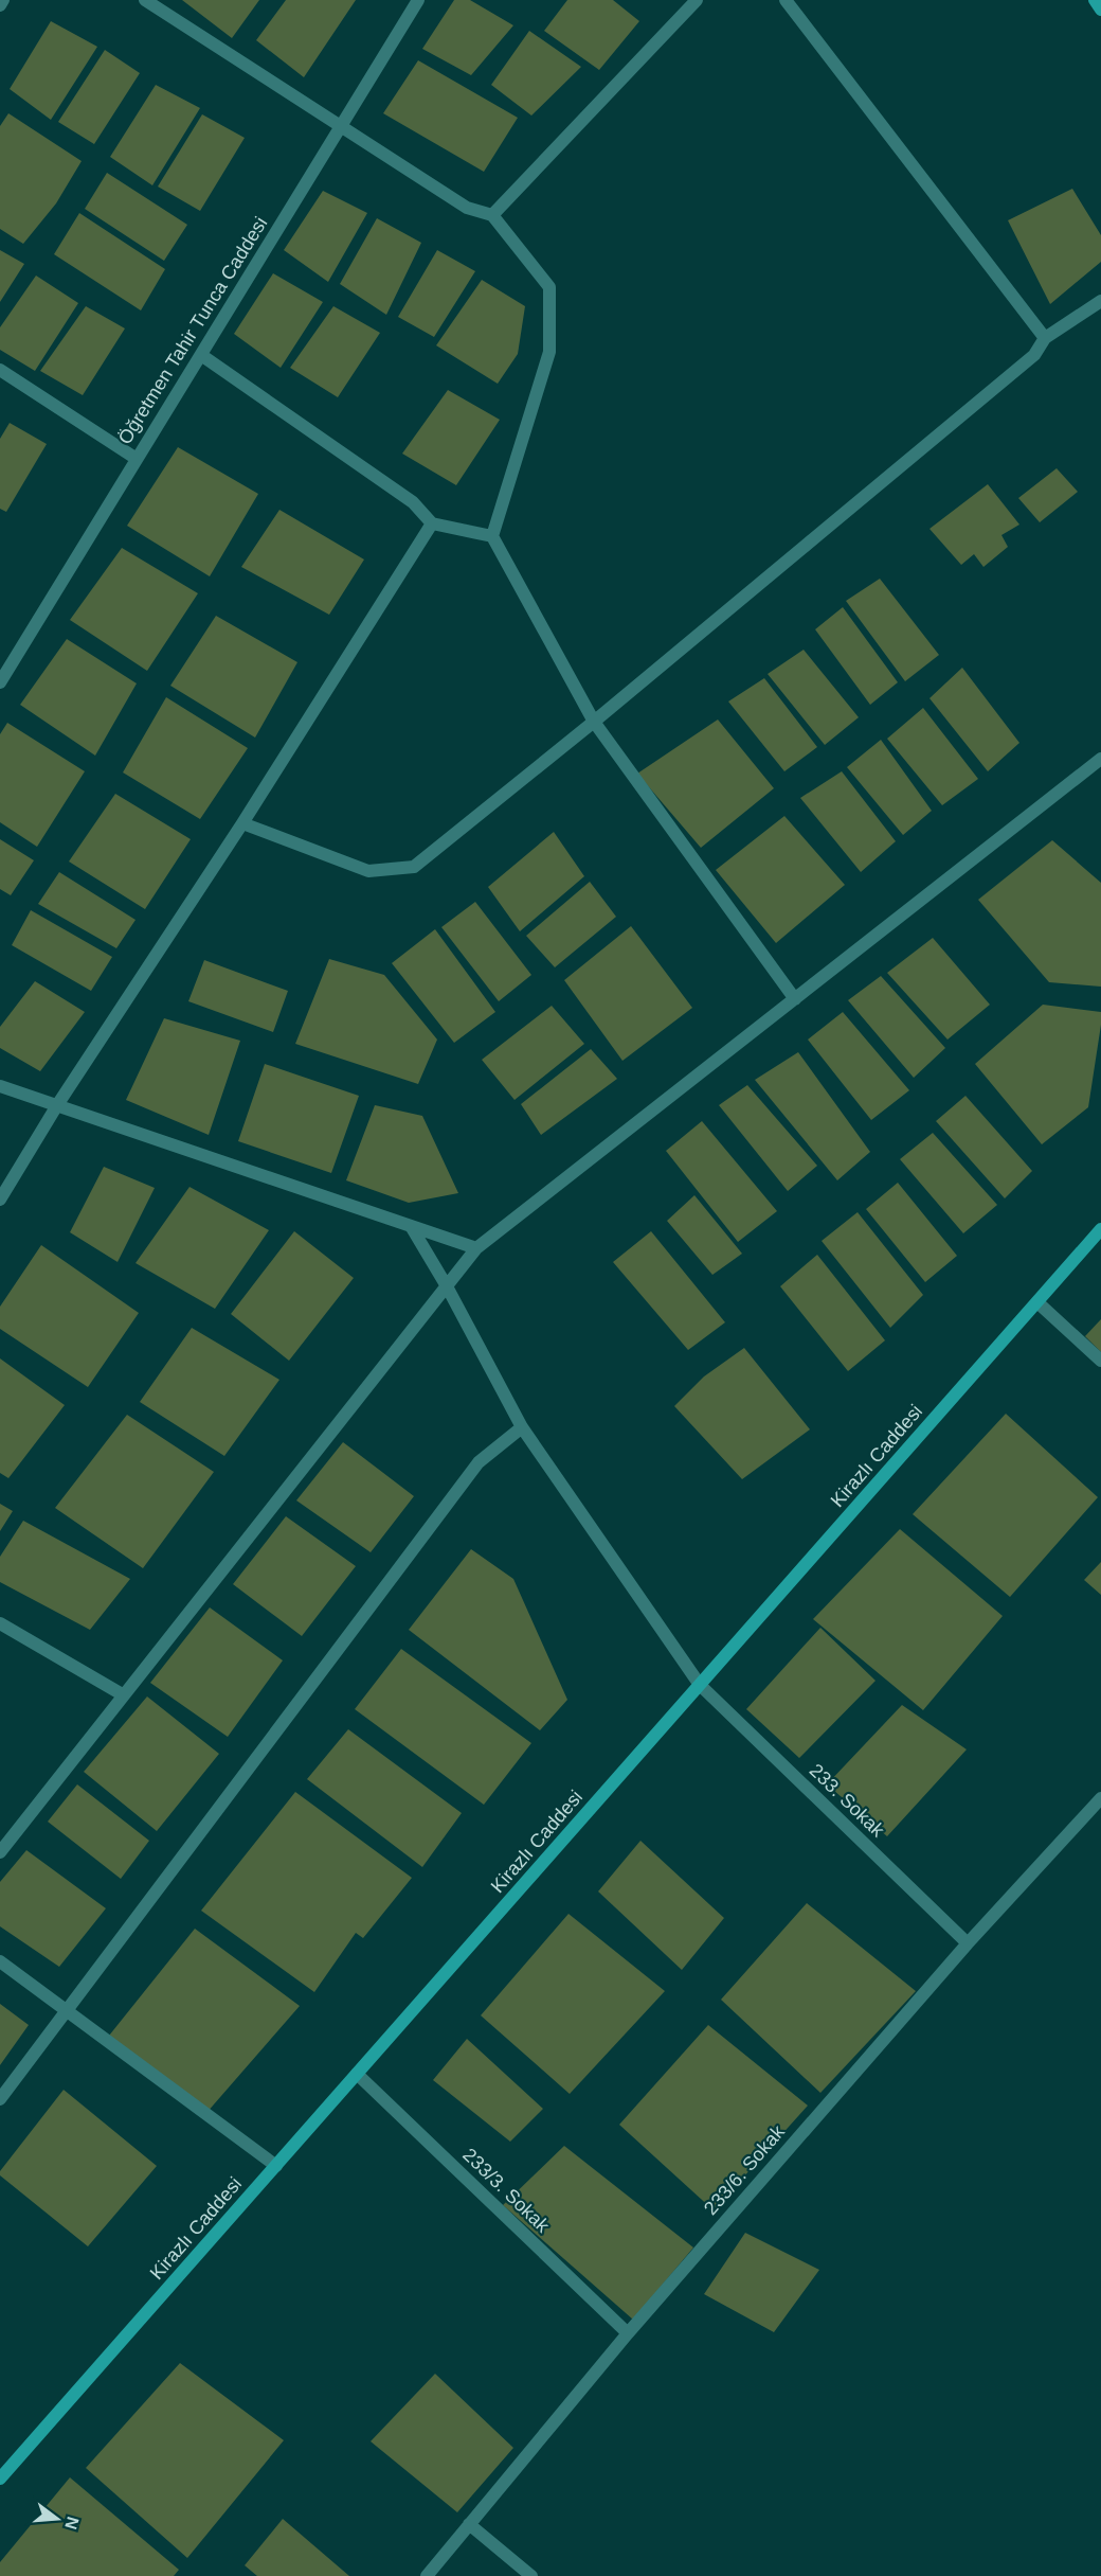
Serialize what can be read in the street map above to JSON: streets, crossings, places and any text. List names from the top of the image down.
{
  "streets": {
    "main road": ["Kirazlı Caddesi"],
    "street": [
      "Öğretmen Tahir Tunca Caddesi",
      "233. Sokak",
      "233/6. Sokak",
      "233/3. Sokak"
    ]
  },
  "crossings": [
    ["Kirazlı Caddesi", "233. Sokak"],
    ["Kirazlı Caddesi", "233/3. Sokak"],
    ["233. Sokak", "233/6. Sokak"],
    ["233/6. Sokak", "233/3. Sokak"]
  ],
  "north": "right"
}
